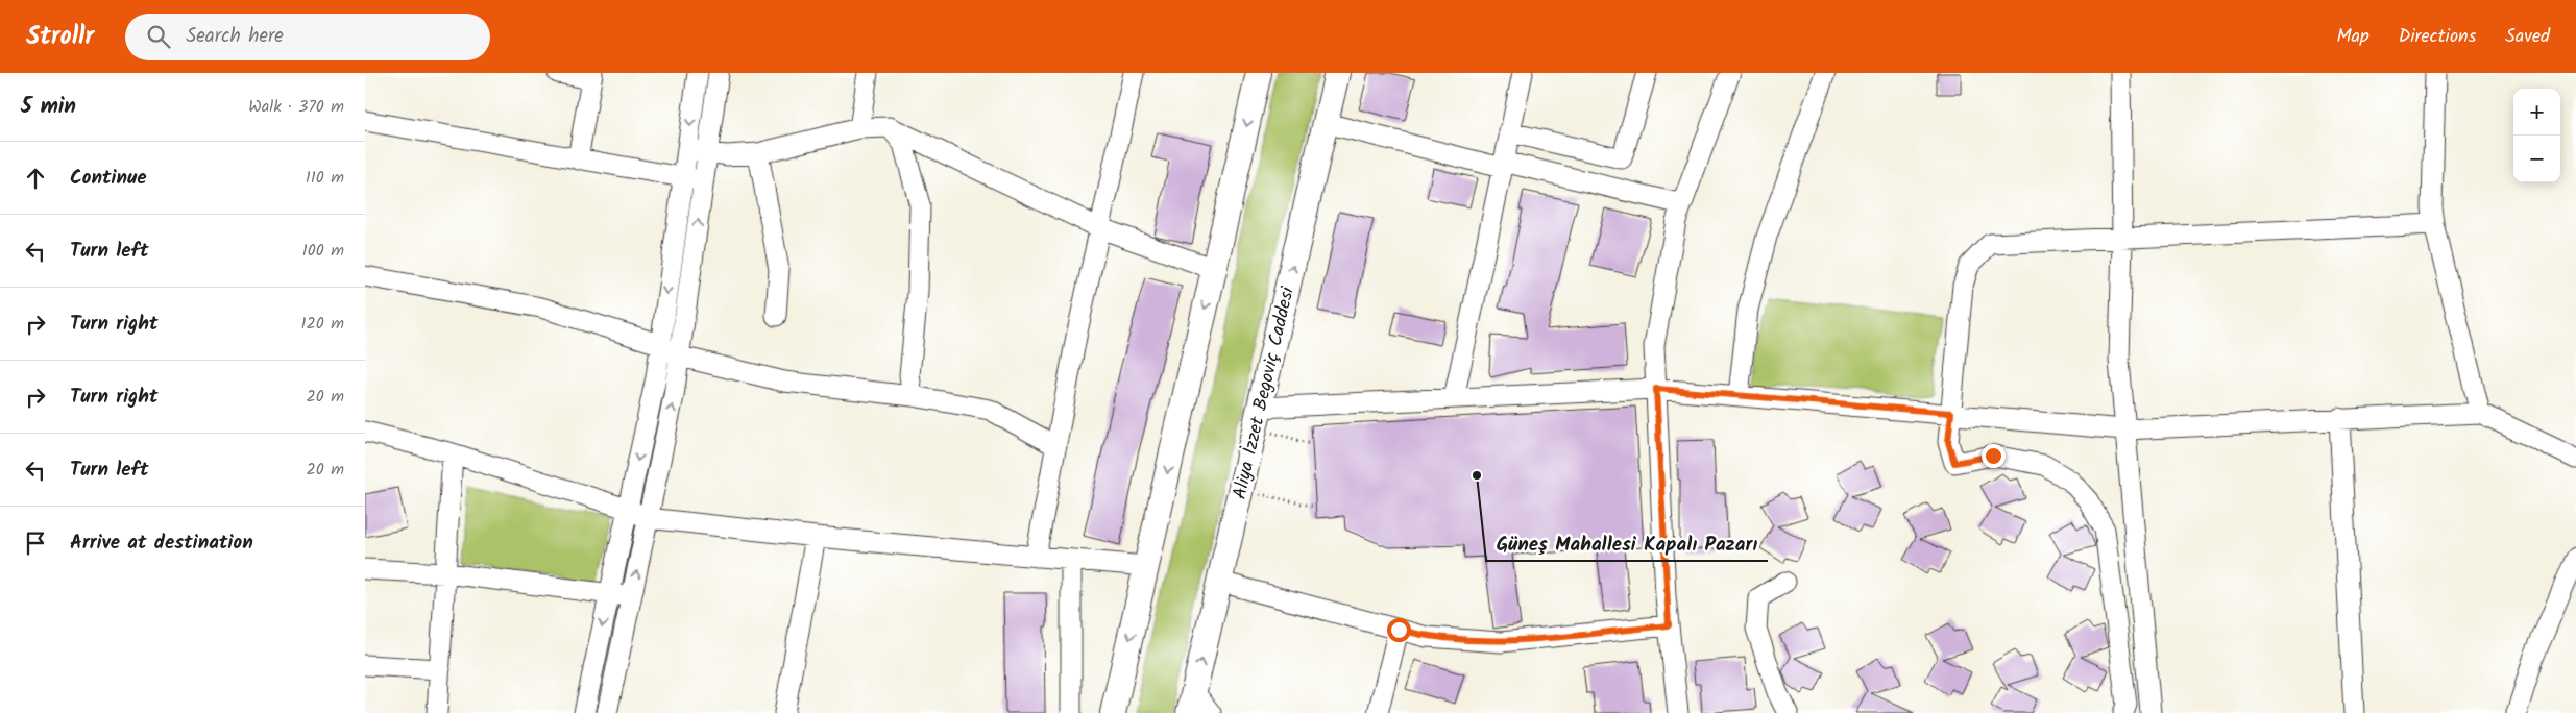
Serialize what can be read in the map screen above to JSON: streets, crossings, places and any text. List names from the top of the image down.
{
  "streets": {
    "main road": ["Aliya İzzet Begoviç Caddesi"]
  },
  "places": ["Güneş Mahallesi Kapalı Pazarı"],
  "page": {
    "header": "Strollr",
    "search": "Search here",
    "nav": ["Map", "Directions", "Saved"],
    "heading": ["5 min", "Walk · 370 m"],
    "map_buttons": ["+", "−"],
    "list": [
      ["Continue", "110 m"],
      ["Turn left", "100 m"],
      ["Turn right", "120 m"],
      ["Turn right", "20 m"],
      ["Turn left", "20 m"],
      "Arrive at destination"
    ]
  }
}
